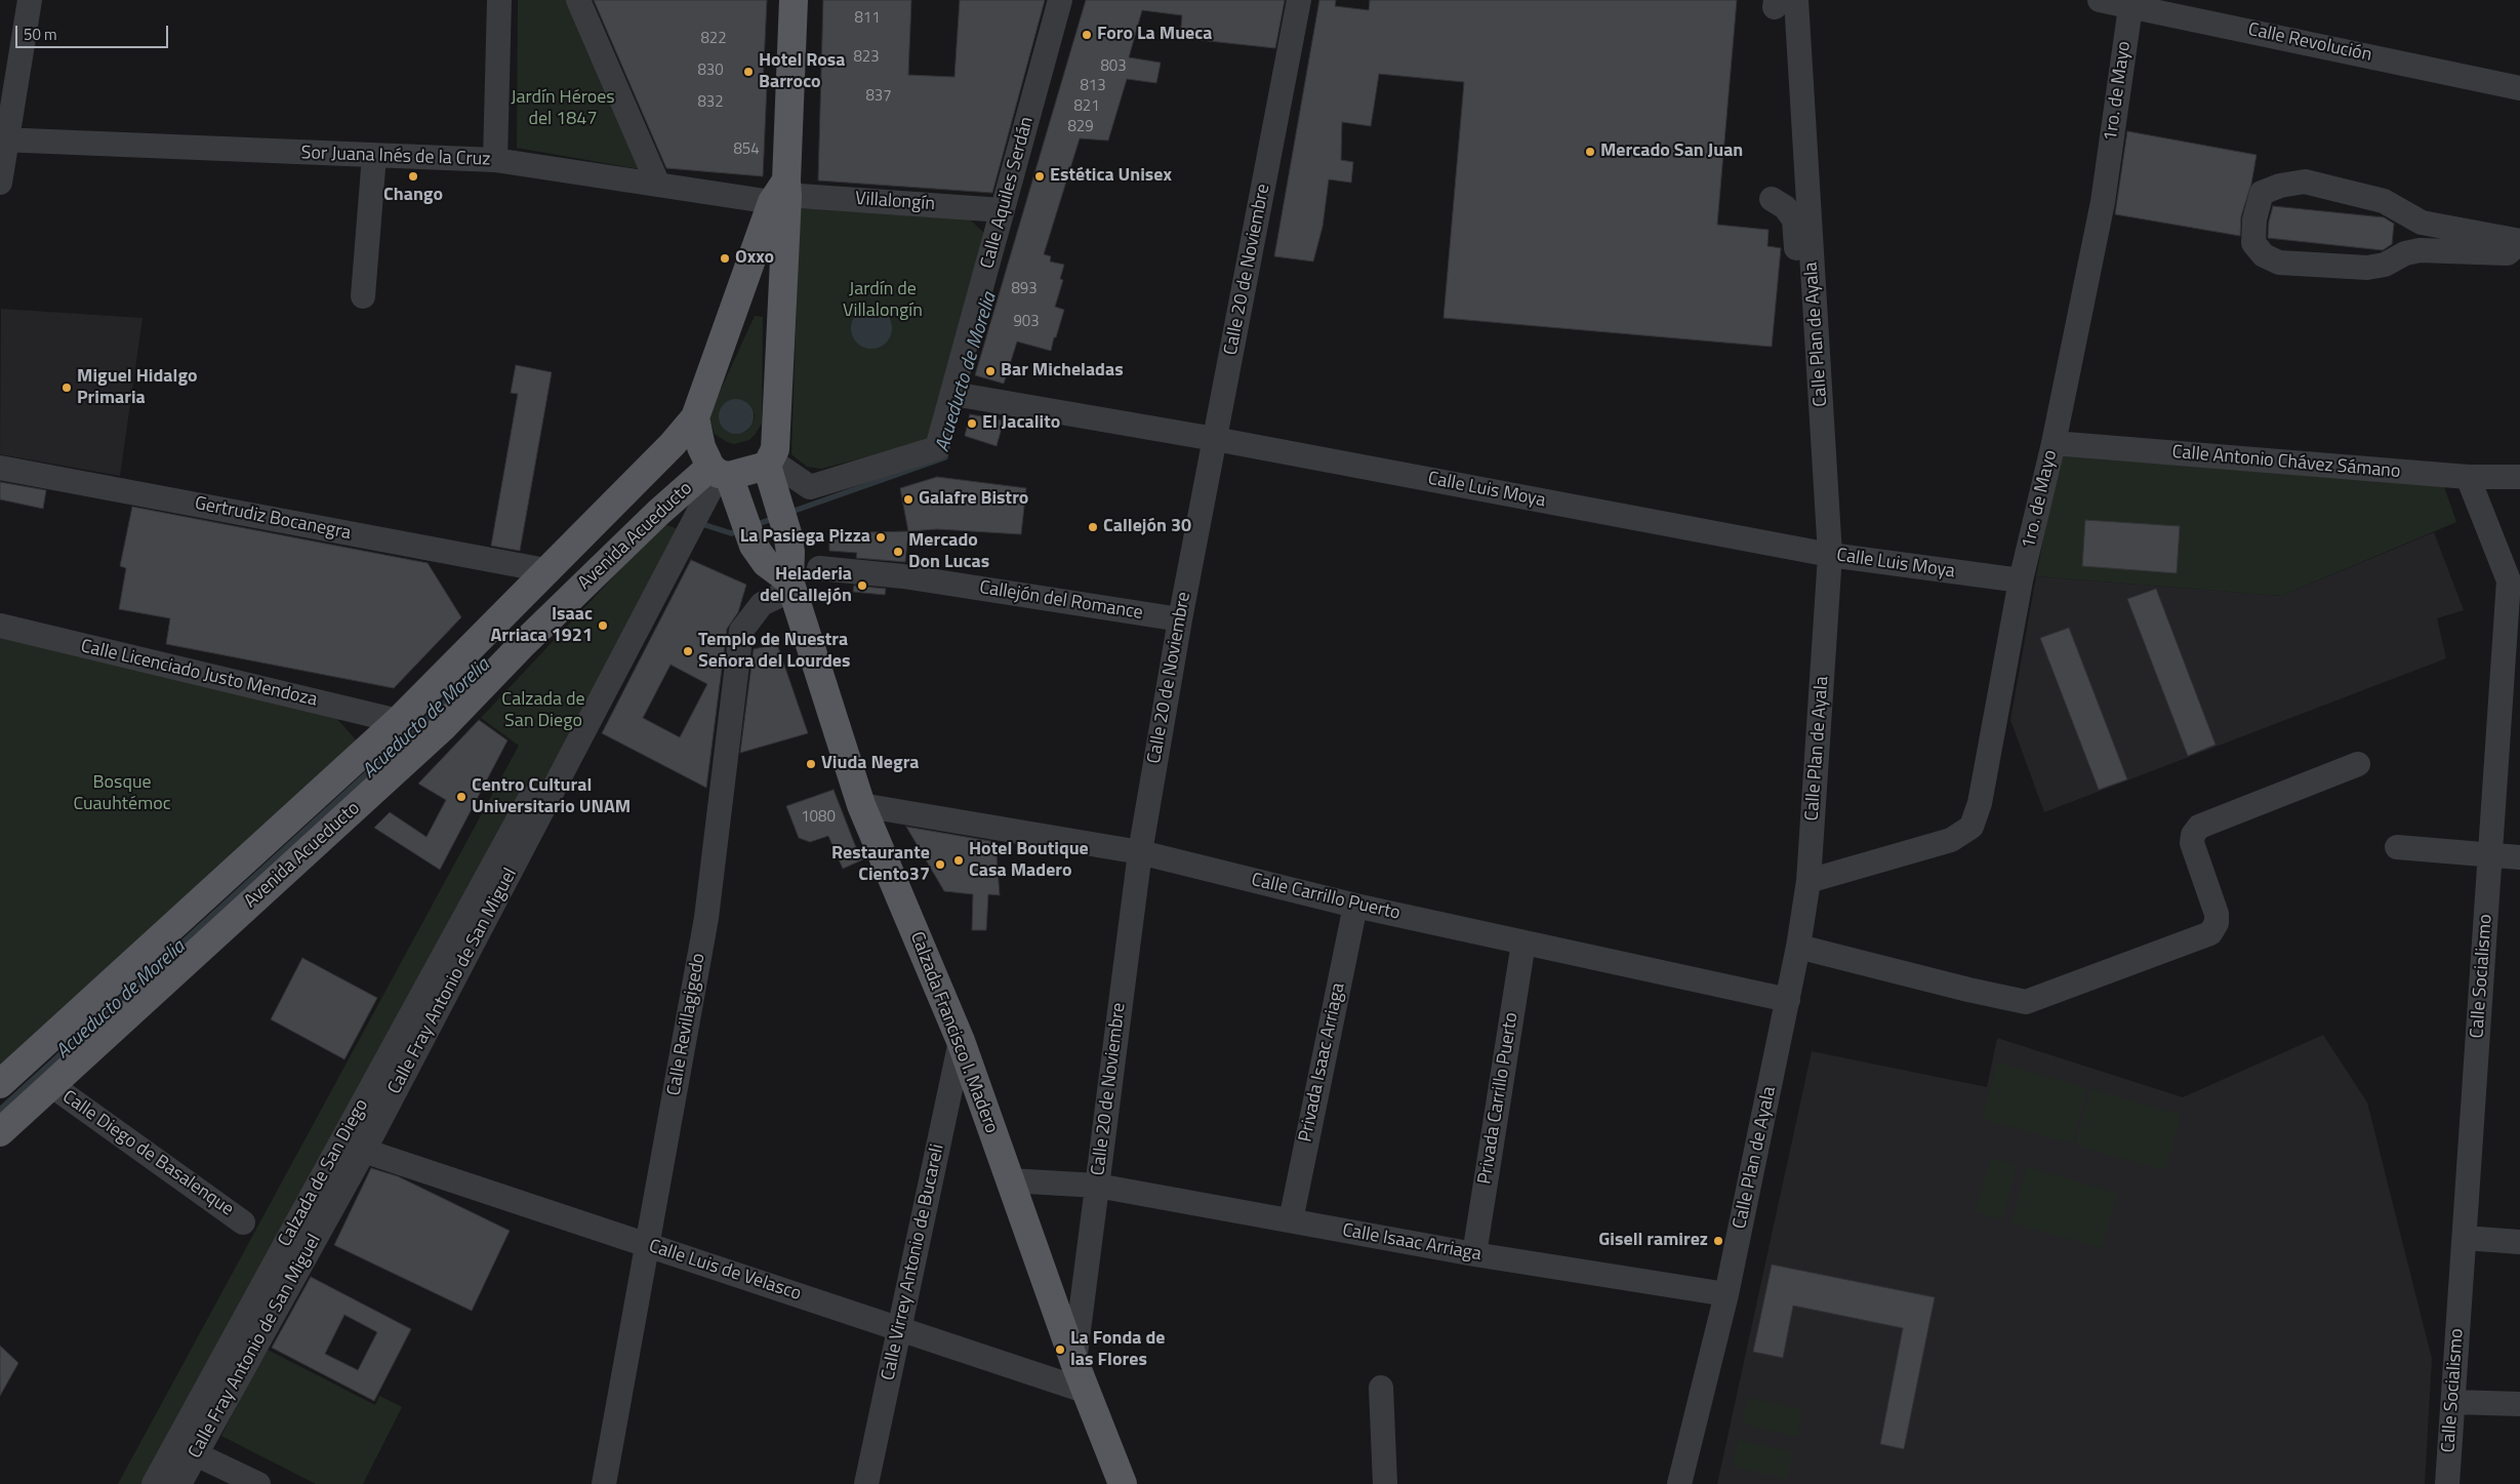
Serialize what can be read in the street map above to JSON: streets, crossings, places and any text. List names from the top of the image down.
{
  "streets": {
    "main road": ["Avenida Acueducto", "Calzada Francisco I. Madero"],
    "street": [
      "Calle Revolución",
      "1ro. de Mayo",
      "Sor Juana Inés de la Cruz",
      "Calle Aquiles Serdán",
      "Villalongín",
      "Calle 20 de Noviembre",
      "Calle Plan de Ayala",
      "Calle Antonio Chávez Sámano",
      "Calle Luis Moya",
      "Gertrudiz Bocanegra",
      "Callejón del Romance",
      "Calle Licenciado Justo Mendoza",
      "Calle Carrillo Puerto",
      "Calle Socialismo",
      "Calle Fray Antonio de San Miguel",
      "Calle Revillagigedo",
      "Privada Isaac Arriaga",
      "Privada Carrillo Puerto",
      "Calle Diego de Basalenque",
      "Calzada de San Diego",
      "Calle Isaac Arriaga",
      "Calle Virrey Antonio de Bucareli",
      "Calle Luis de Velasco"
    ]
  },
  "crossings": [
    ["Calle Revolución", "1ro. de Mayo"],
    ["1ro. de Mayo", "Calle Plan de Ayala"],
    ["1ro. de Mayo", "Calle Antonio Chávez Sámano"],
    ["1ro. de Mayo", "Calle Luis Moya"],
    ["Sor Juana Inés de la Cruz", "Villalongín"],
    ["Calle Aquiles Serdán", "Villalongín"],
    ["Calle Aquiles Serdán", "Calle Luis Moya"],
    ["Calle Aquiles Serdán", "Calzada Francisco I. Madero"],
    ["Calle 20 de Noviembre", "Calle Luis Moya"],
    ["Calle 20 de Noviembre", "Callejón del Romance"],
    ["Calle 20 de Noviembre", "Calle Carrillo Puerto"],
    ["Calle 20 de Noviembre", "Calzada Francisco I. Madero"],
    ["Calle 20 de Noviembre", "Calle Isaac Arriaga"],
    ["Calle Plan de Ayala", "Calle Luis Moya"],
    ["Calle Plan de Ayala", "Calle Carrillo Puerto"],
    ["Calle Plan de Ayala", "Calle Isaac Arriaga"],
    ["Calle Antonio Chávez Sámano", "Calle Socialismo"],
    ["Gertrudiz Bocanegra", "Avenida Acueducto"],
    ["Avenida Acueducto", "Calle Licenciado Justo Mendoza"],
    ["Avenida Acueducto", "Calle Fray Antonio de San Miguel"],
    ["Avenida Acueducto", "Calle Diego de Basalenque"],
    ["Calle Carrillo Puerto", "Calzada Francisco I. Madero"],
    ["Calle Carrillo Puerto", "Privada Isaac Arriaga"],
    ["Calle Carrillo Puerto", "Privada Carrillo Puerto"],
    ["Calle Fray Antonio de San Miguel", "Calle Luis de Velasco"],
    ["Calle Revillagigedo", "Calzada Francisco I. Madero"],
    ["Calle Revillagigedo", "Calle Luis de Velasco"],
    ["Calzada Francisco I. Madero", "Calle Isaac Arriaga"],
    ["Calzada Francisco I. Madero", "Calle Virrey Antonio de Bucareli"],
    ["Calzada Francisco I. Madero", "Calle Luis de Velasco"],
    ["Privada Isaac Arriaga", "Calle Isaac Arriaga"],
    ["Privada Carrillo Puerto", "Calle Isaac Arriaga"],
    ["Calle Virrey Antonio de Bucareli", "Calle Luis de Velasco"]
  ],
  "water": ["Acueducto de Morelia"],
  "parks": [
    "Jardín Héroes del 1847",
    "Jardín de Villalongín",
    "Calzada de San Diego",
    "Bosque Cuauhtémoc"
  ],
  "places": [
    "Foro La Mueca",
    "Hotel Rosa Barroco",
    "Mercado San Juan",
    "Chango",
    "Estética Unisex",
    "Oxxo",
    "Bar Micheladas",
    "Miguel Hidalgo Primaria",
    "El Jacalito",
    "Galafre Bistro",
    "Callejón 30",
    "La Pasiega Pizza",
    "Mercado Don Lucas",
    "Heladeria del Callejón",
    "Isaac Arriaca 1921",
    "Templo de Nuestra Señora del Lourdes",
    "Viuda Negra",
    "Centro Cultural Universitario UNAM",
    "Hotel Boutique Casa Madero",
    "Restaurante Ciento37",
    "Gisell ramirez",
    "La Fonda de las Flores"
  ],
  "house_numbers": [
    "811",
    "822",
    "823",
    "803",
    "830",
    "813",
    "837",
    "832",
    "821",
    "829",
    "854",
    "893",
    "903",
    "1080"
  ],
  "scale_bar": "50 m"
}
